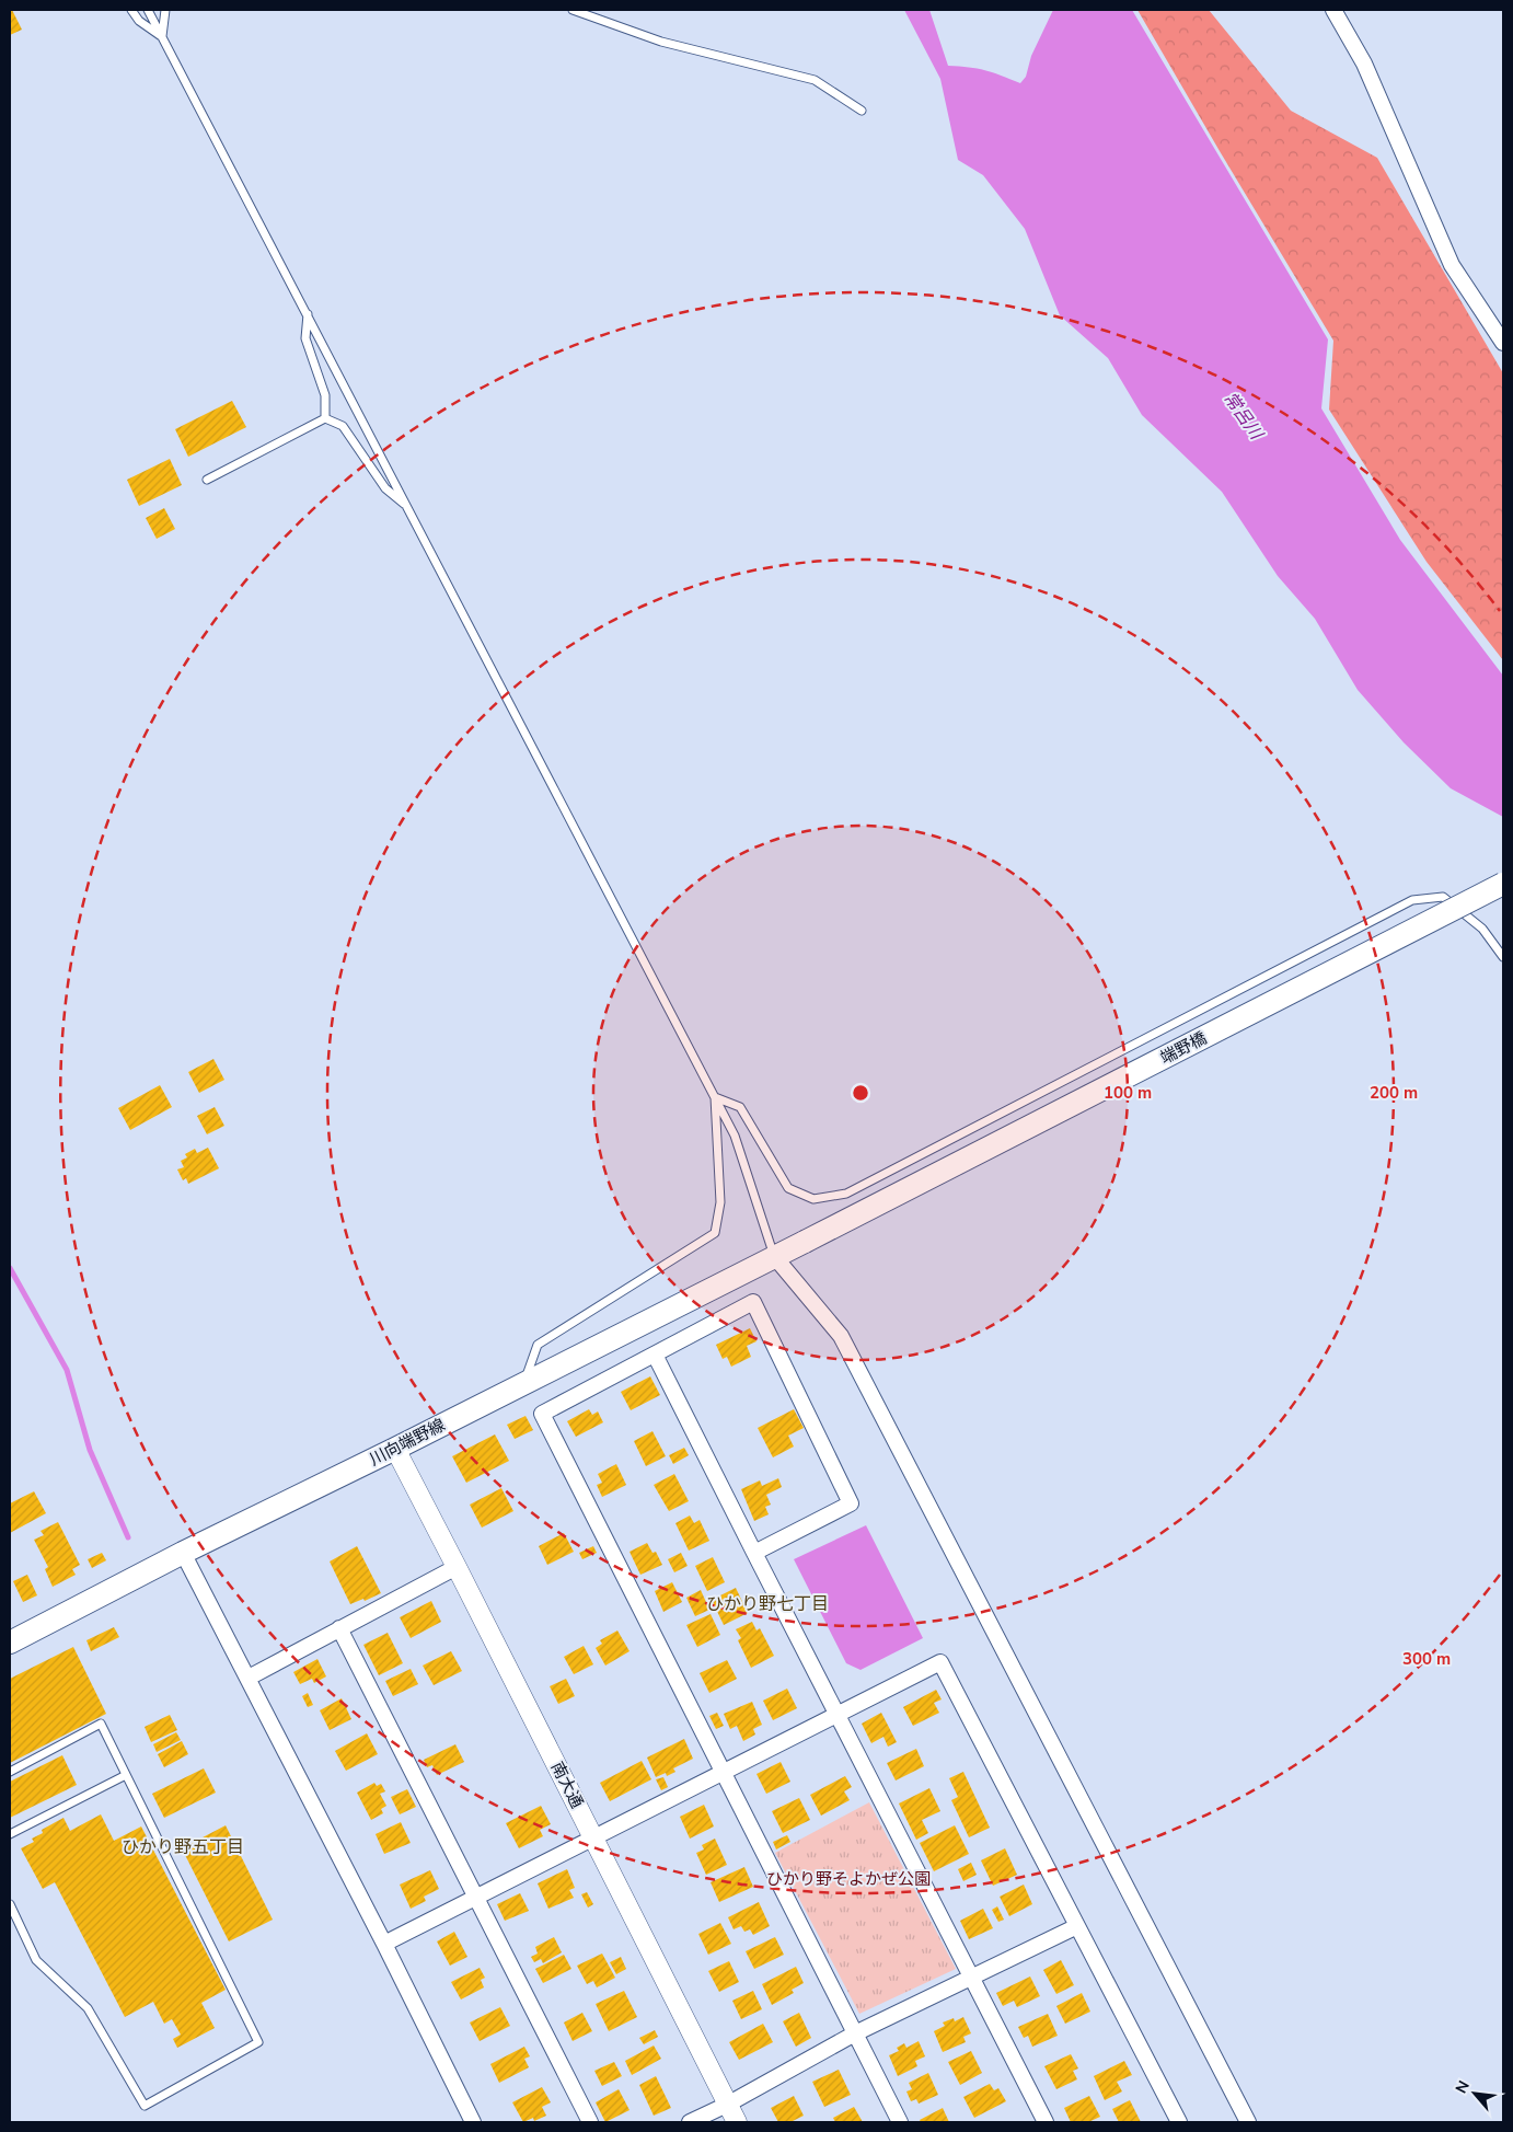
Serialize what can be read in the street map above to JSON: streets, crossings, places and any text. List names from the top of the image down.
{
  "streets": {
    "main road": ["端野橋", "川向端野線"],
    "street": ["南大通"]
  },
  "crossings": [
    ["端野橋", "川向端野線"],
    ["川向端野線", "南大通"]
  ],
  "districts": ["ひかり野七丁目", "ひかり野五丁目"],
  "water": ["常呂川"],
  "parks": ["ひかり野そよかぜ公園"],
  "north": "top left",
  "rings": ["100 m", "200 m", "300 m"]
}
